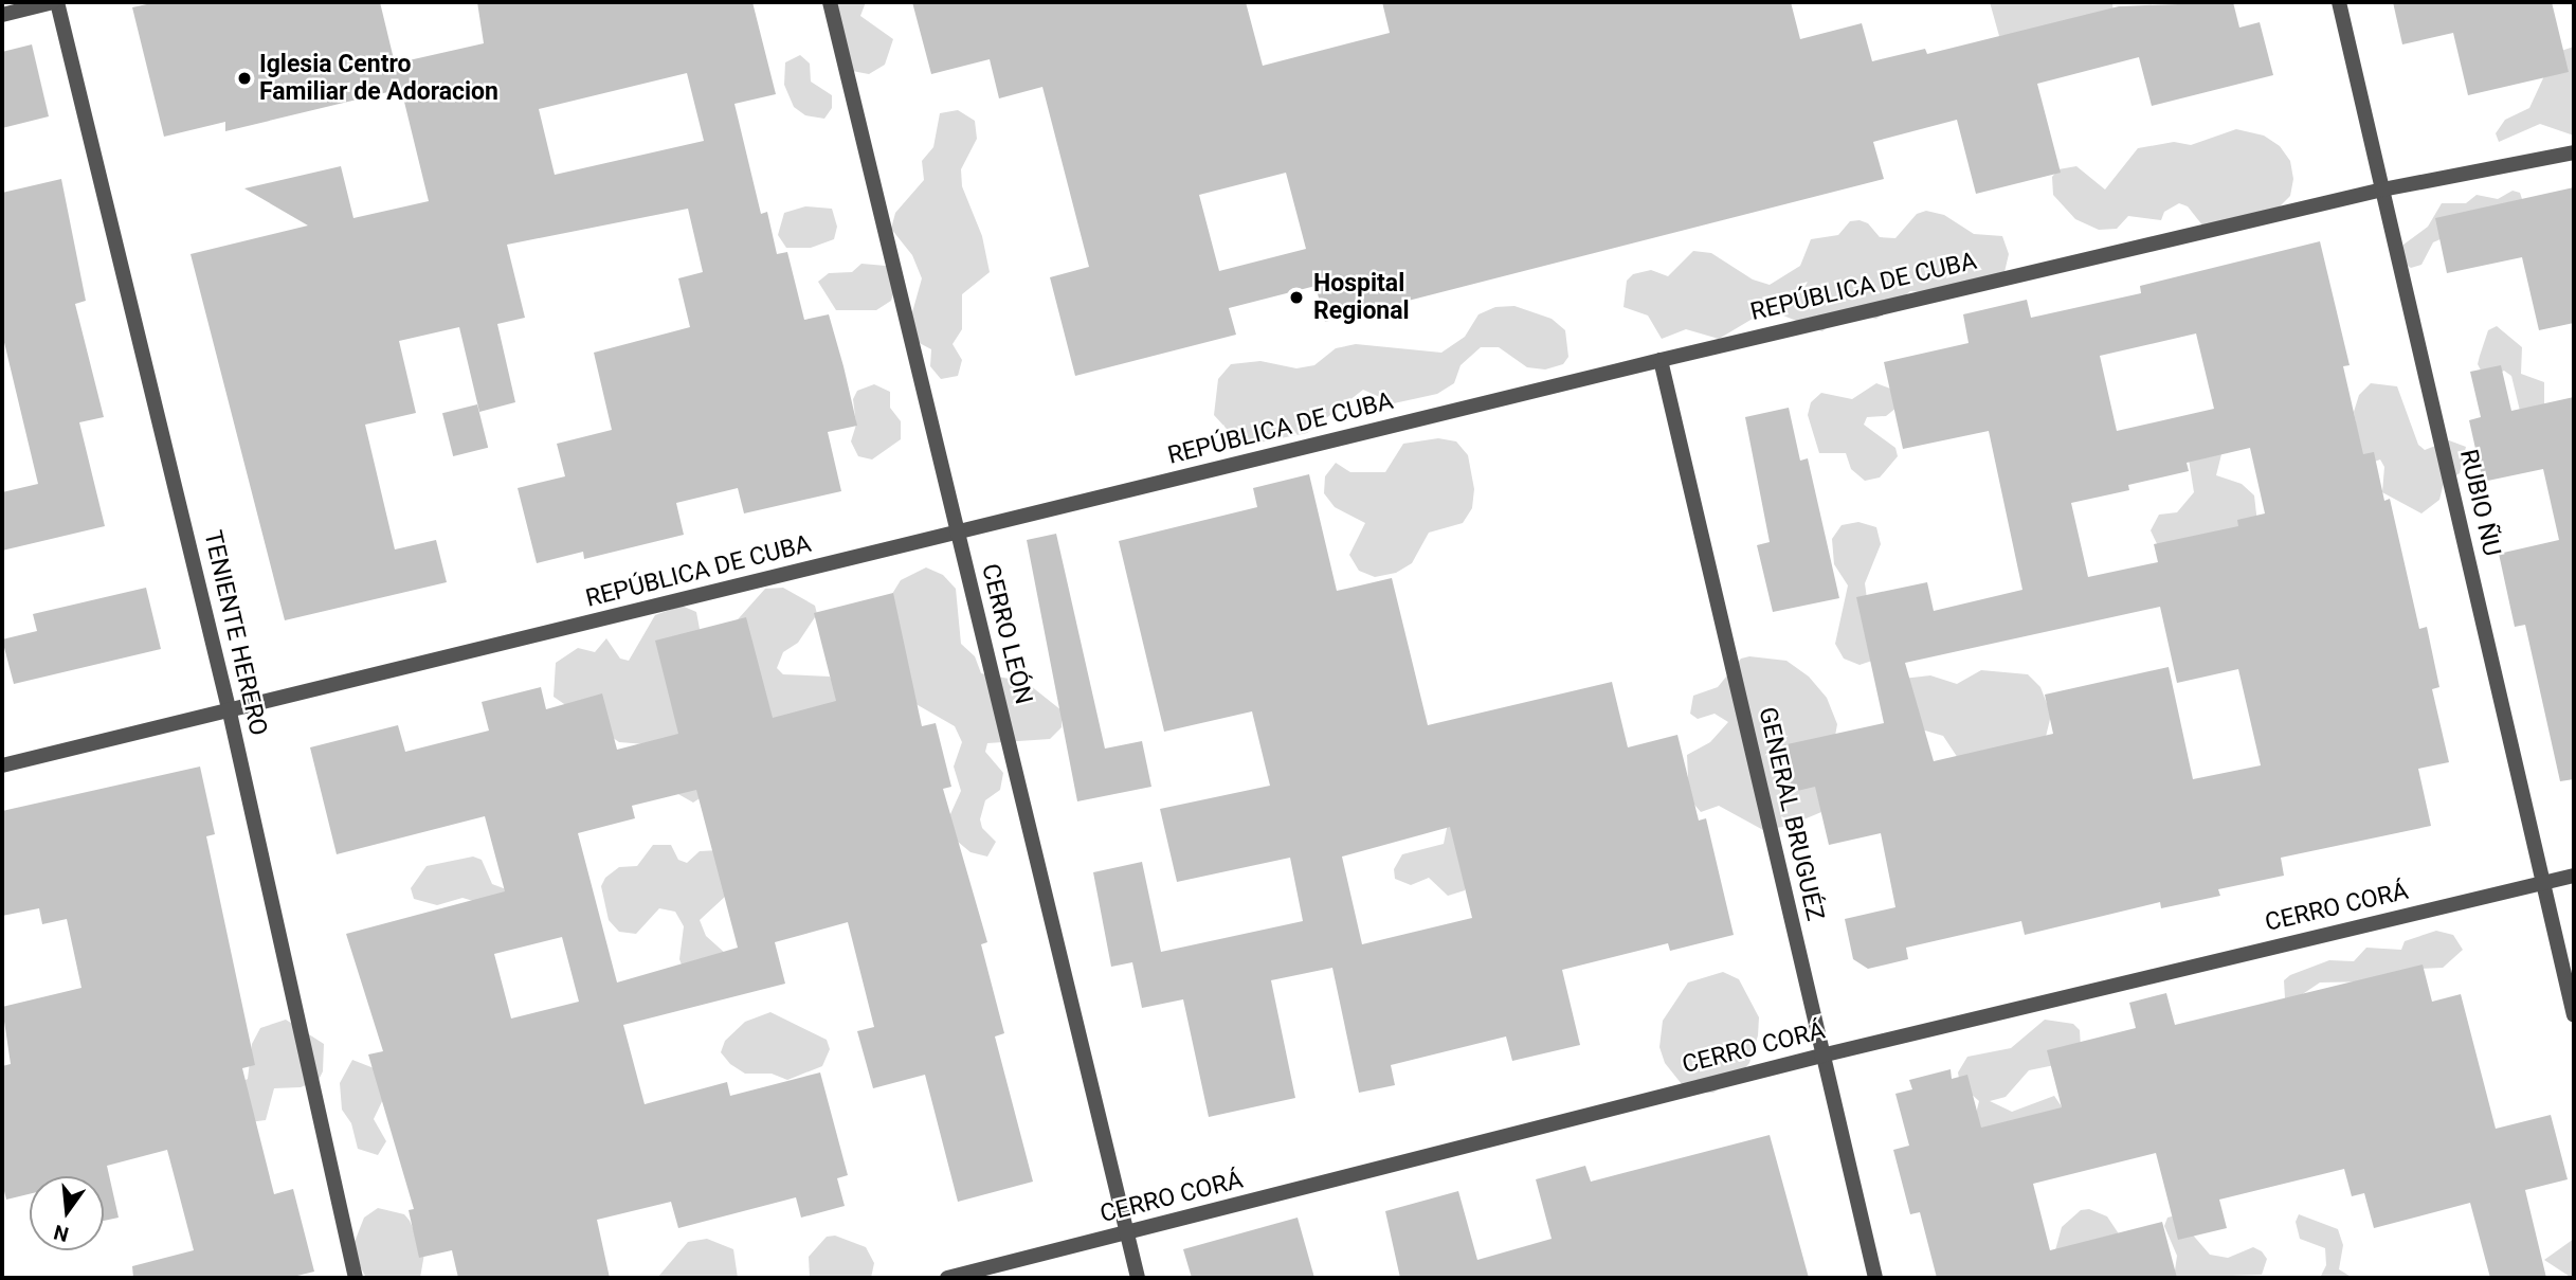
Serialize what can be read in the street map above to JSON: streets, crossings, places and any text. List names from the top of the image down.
{
  "streets": {
    "street": [
      "REPÚBLICA DE CUBA",
      "RUBIO ÑU",
      "TENIENTE HERERO",
      "CERRO LEÓN",
      "GENERAL BRUGUÉZ",
      "CERRO CORÁ"
    ]
  },
  "crossings": [
    ["REPÚBLICA DE CUBA", "RUBIO ÑU"],
    ["REPÚBLICA DE CUBA", "TENIENTE HERERO"],
    ["REPÚBLICA DE CUBA", "CERRO LEÓN"],
    ["REPÚBLICA DE CUBA", "GENERAL BRUGUÉZ"],
    ["RUBIO ÑU", "CERRO CORÁ"],
    ["CERRO LEÓN", "CERRO CORÁ"],
    ["GENERAL BRUGUÉZ", "CERRO CORÁ"]
  ],
  "places": ["Iglesia Centro Familiar de Adoracion", "Hospital Regional"],
  "north": "bottom"
}
